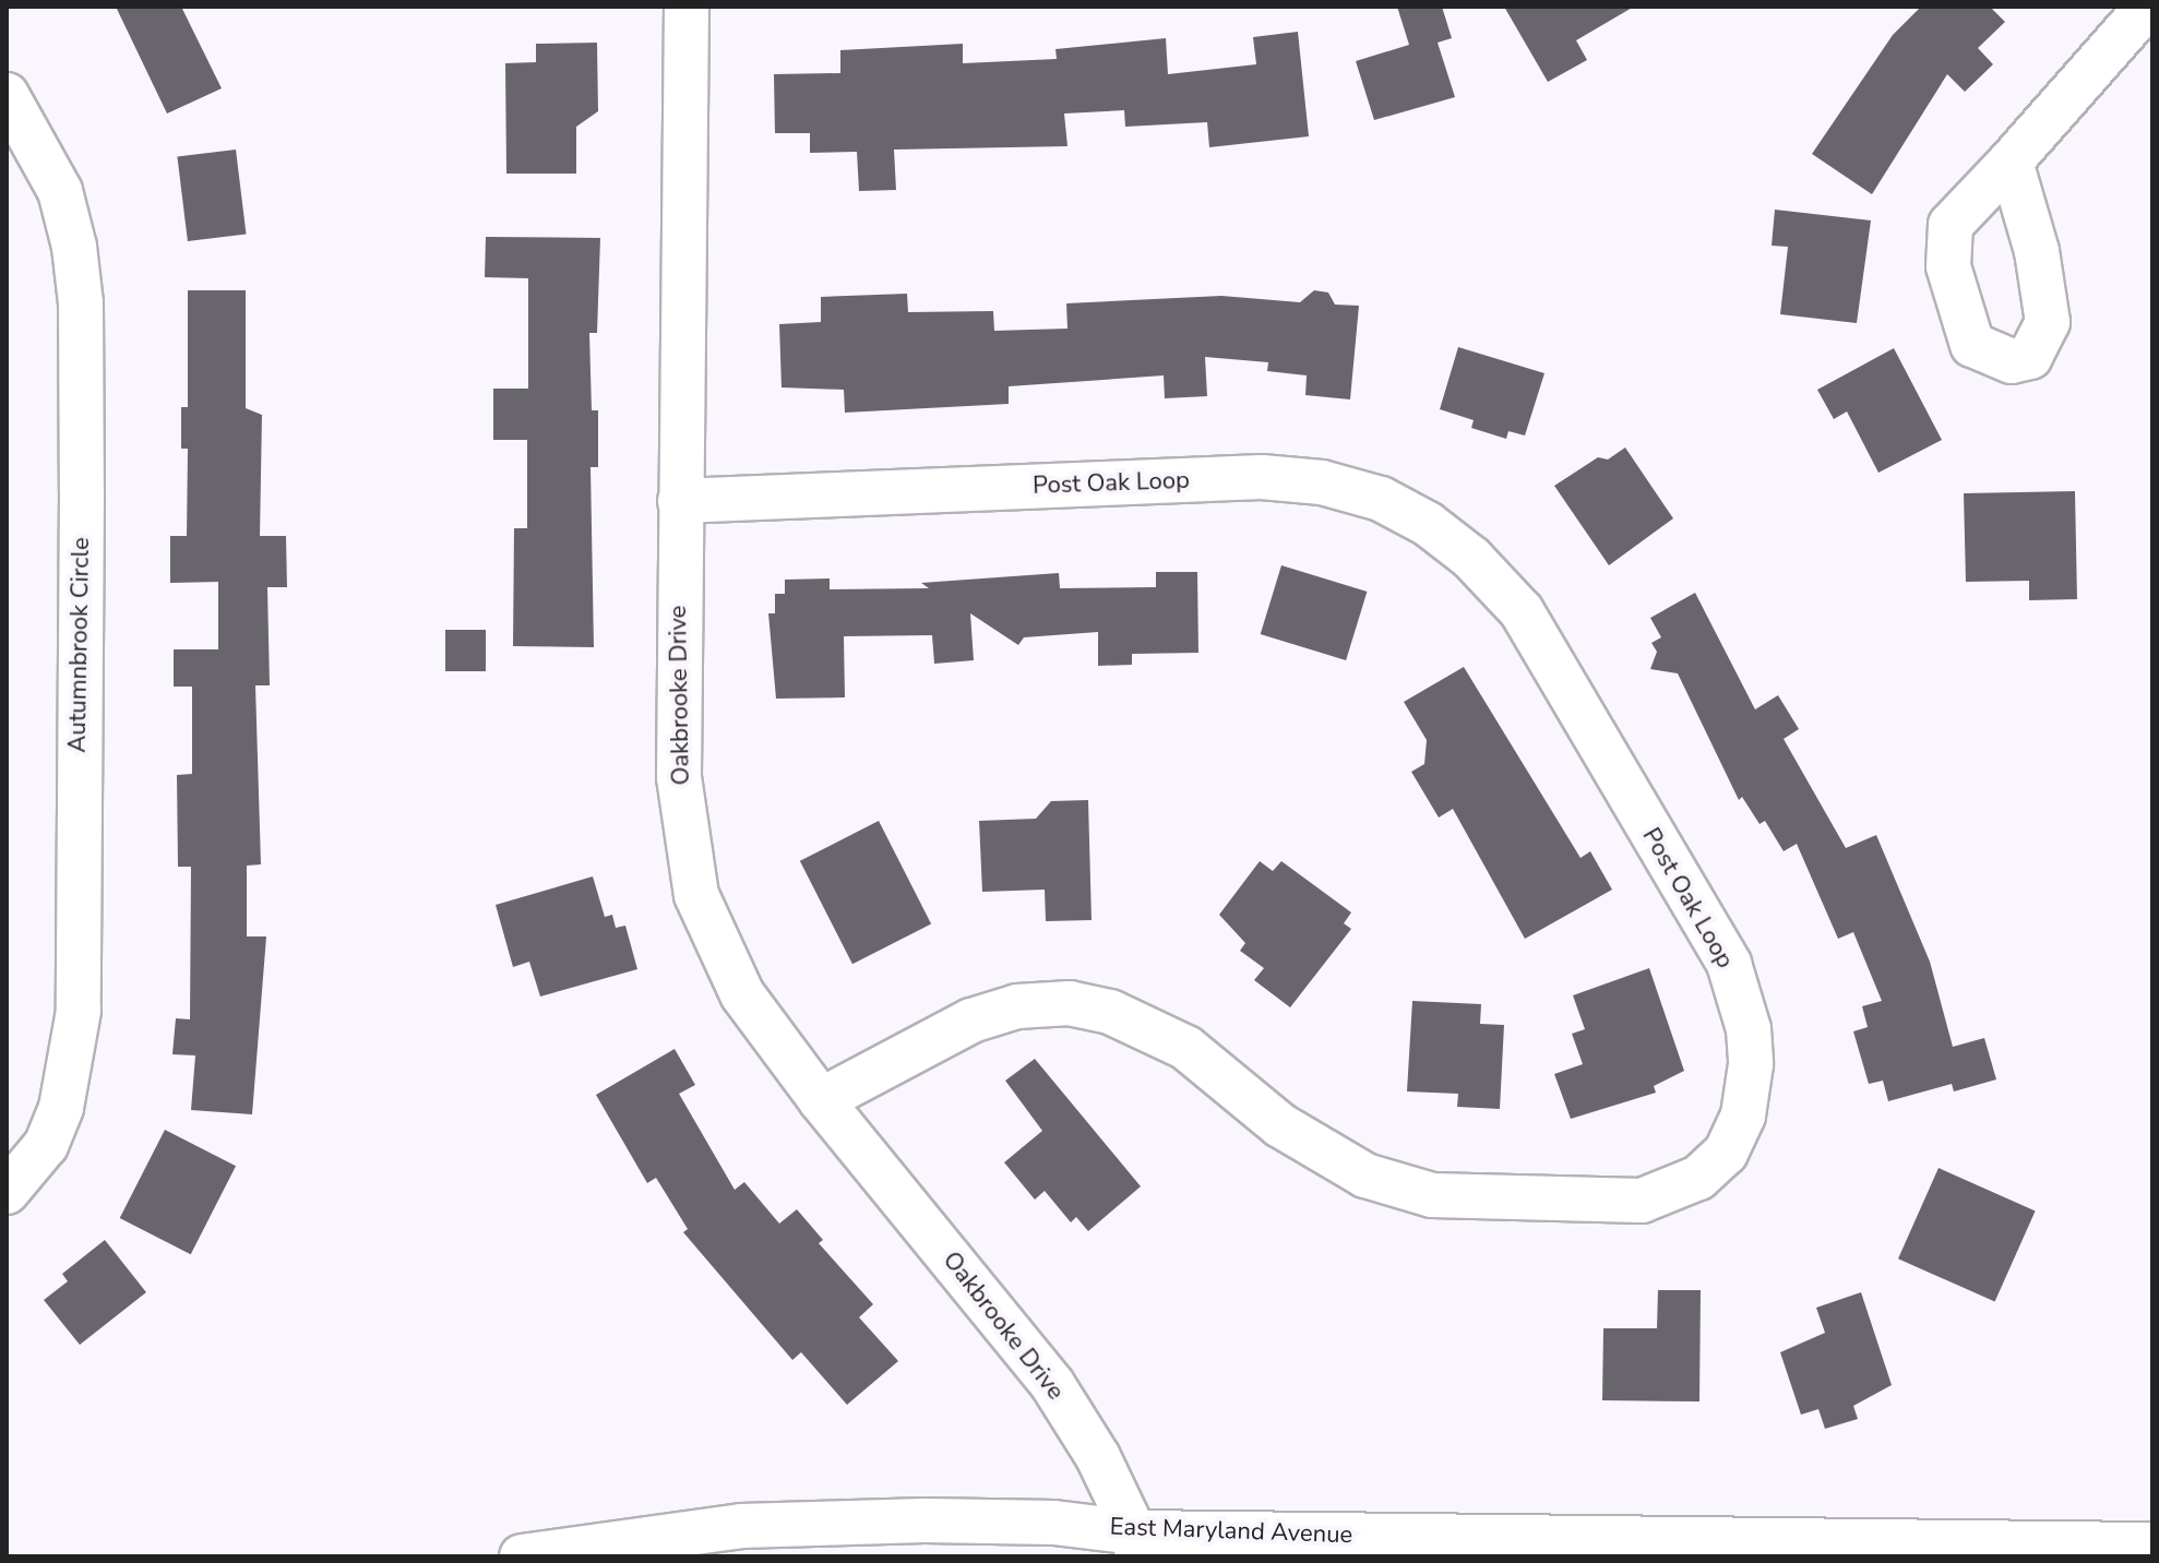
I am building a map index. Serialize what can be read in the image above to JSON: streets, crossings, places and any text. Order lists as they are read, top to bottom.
{
  "streets": {
    "street": [
      "Post Oak Loop",
      "Autumnbrook Circle",
      "Oakbrooke Drive",
      "East Maryland Avenue"
    ]
  },
  "crossings": [
    ["Post Oak Loop", "Oakbrooke Drive"],
    ["Oakbrooke Drive", "East Maryland Avenue"]
  ]
}
